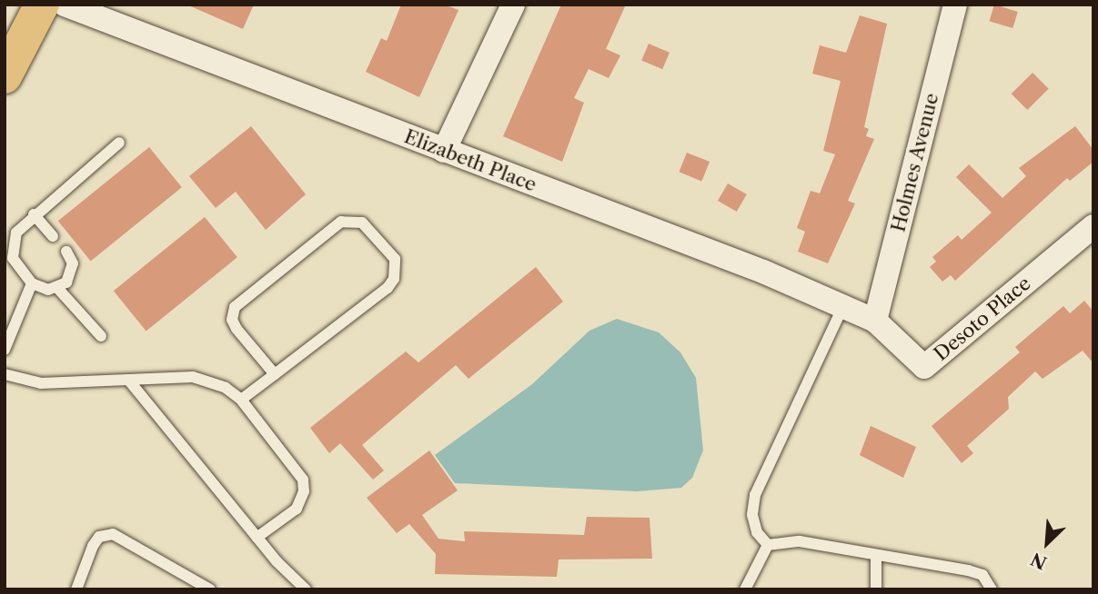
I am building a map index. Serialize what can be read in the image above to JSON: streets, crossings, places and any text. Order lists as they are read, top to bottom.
{
  "streets": {
    "street": ["Elizabeth Place", "Holmes Avenue", "Desoto Place"]
  },
  "crossings": [
    ["Elizabeth Place", "Holmes Avenue"],
    ["Elizabeth Place", "Desoto Place"],
    ["Holmes Avenue", "Desoto Place"]
  ],
  "north": "bottom left"
}
